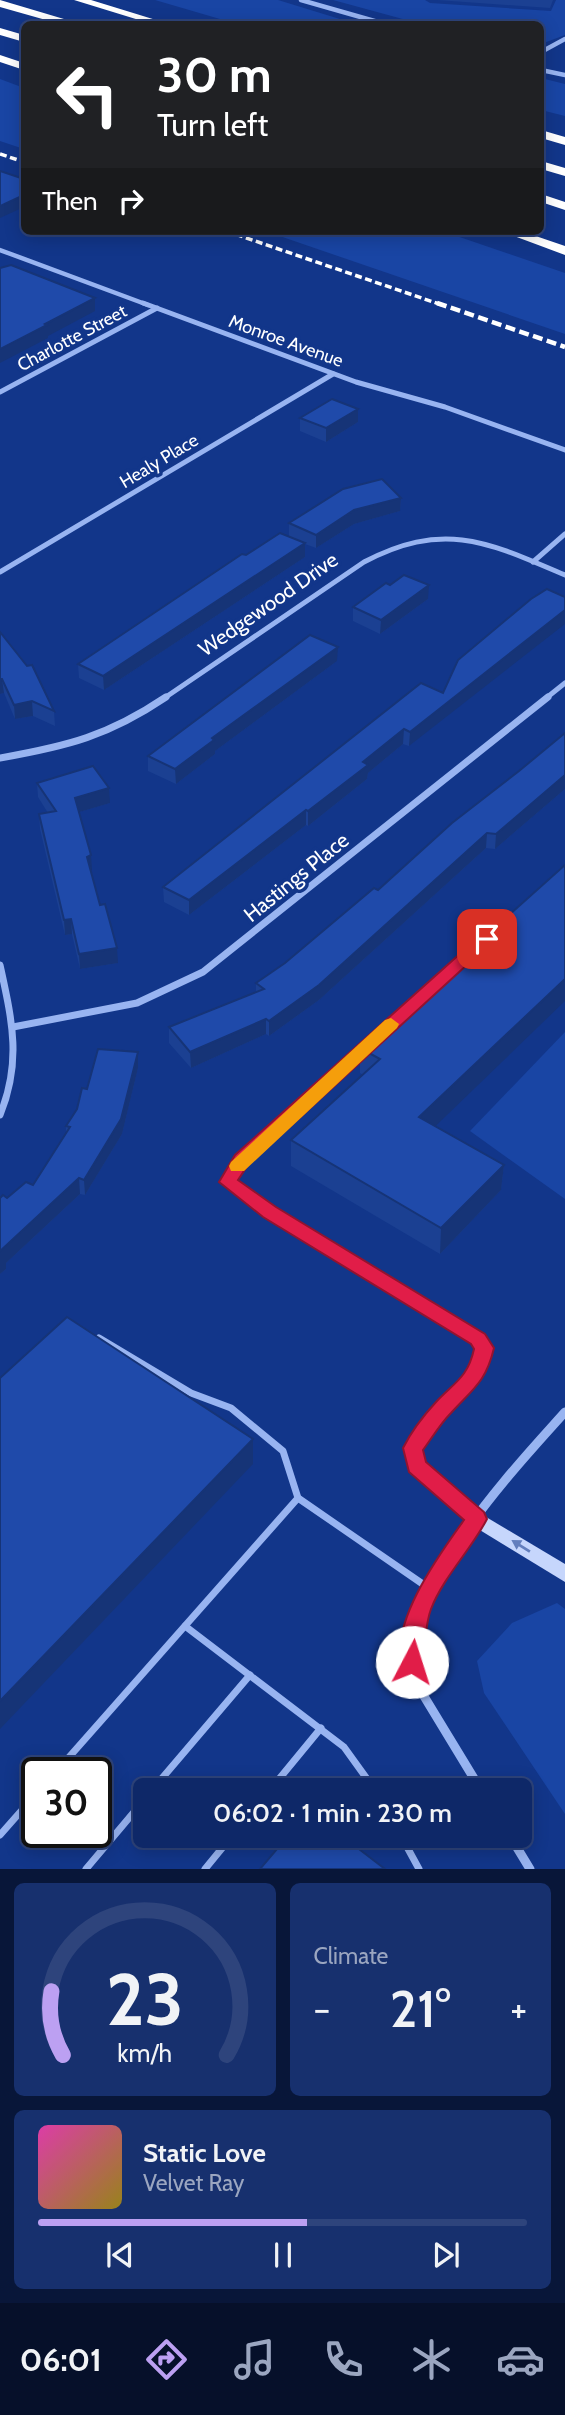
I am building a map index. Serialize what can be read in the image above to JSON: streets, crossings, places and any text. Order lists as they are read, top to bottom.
{
  "streets": {
    "street": [
      "Charlotte Street",
      "Monroe Avenue",
      "Healy Place",
      "Wedgewood Drive",
      "Hastings Place"
    ]
  },
  "crossings": [
    ["Charlotte Street", "Monroe Avenue"],
    ["Monroe Avenue", "Healy Place"]
  ],
  "page": {
    "turn": ["30 m", "Turn left"],
    "then": "Then",
    "limit": "30",
    "trip": "06:02 · 1 min · 230 m",
    "tile": "Climate",
    "heat": ["−", "21°", "+"],
    "song": ["Static Love", "Velvet Ray"],
    "tabs": "06:01",
    "gauge": ["23", "km/h"]
  }
}
